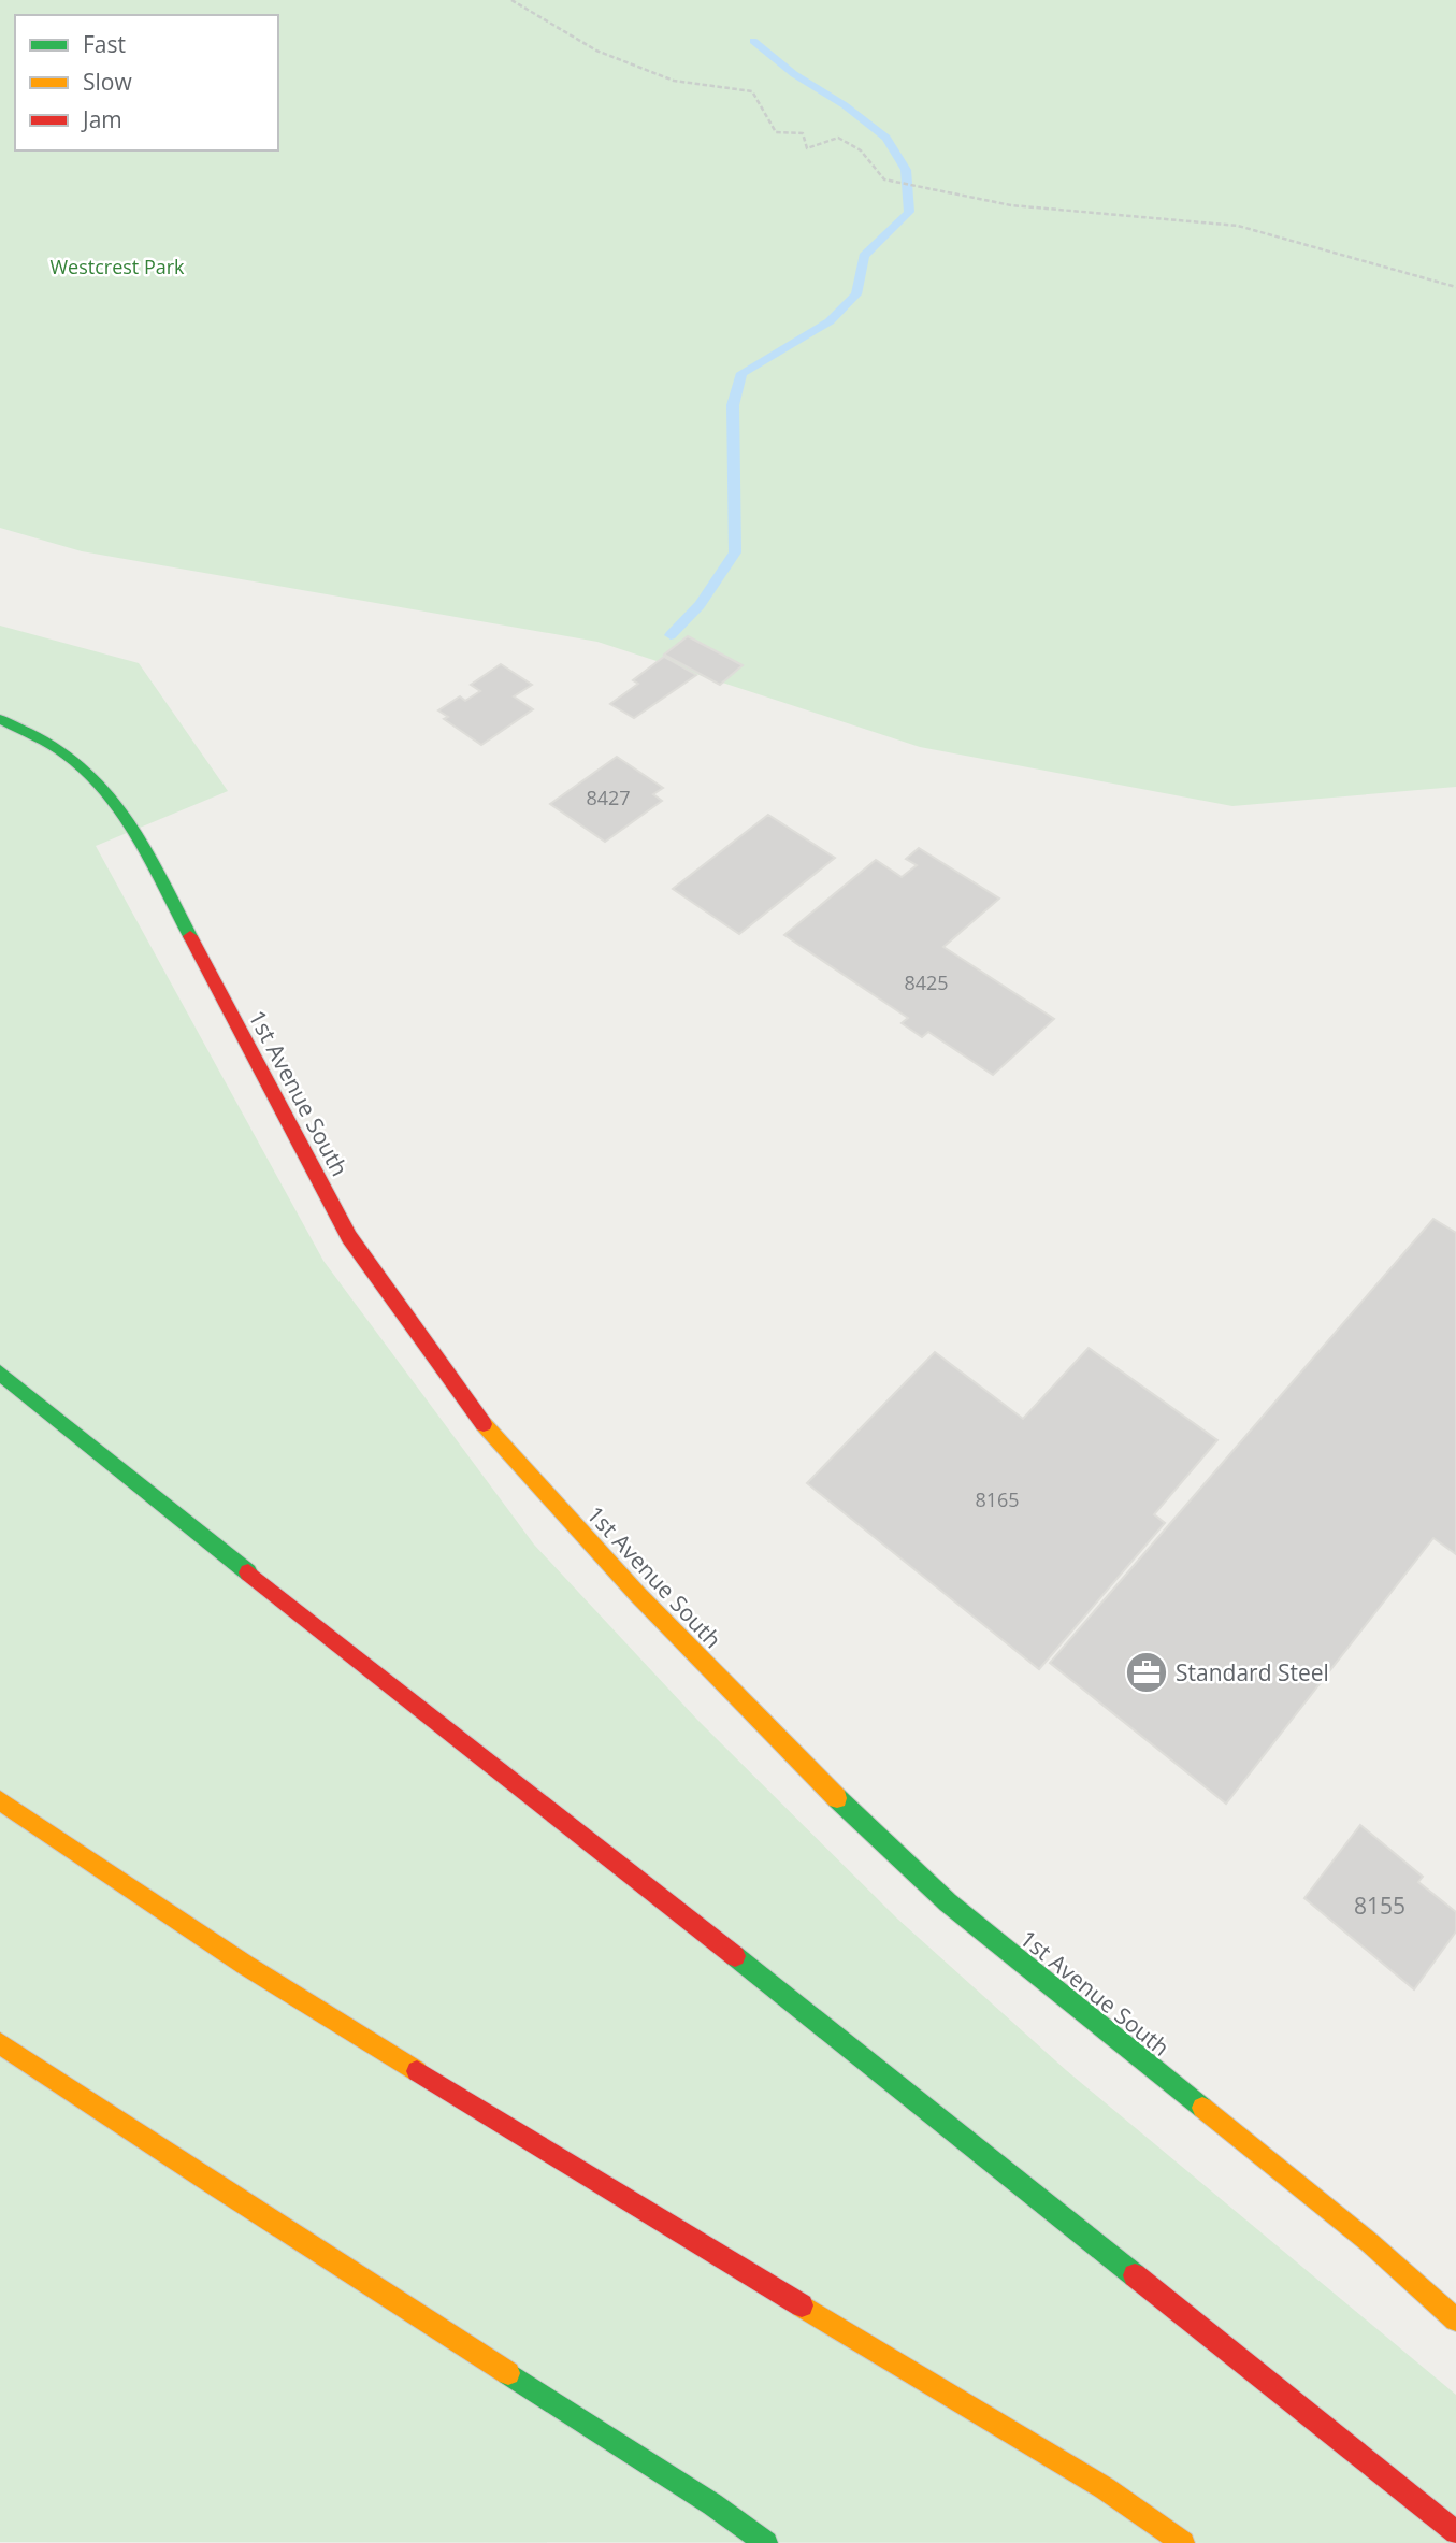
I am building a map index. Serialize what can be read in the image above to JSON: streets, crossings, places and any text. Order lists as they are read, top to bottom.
{
  "streets": {
    "main road": ["1st Avenue South"]
  },
  "parks": ["Westcrest Park"],
  "places": {
    "office": ["Standard Steel"]
  },
  "house_numbers": [
    "8427",
    "8425",
    "8165",
    "8155"
  ],
  "legend": ["Fast", "Slow", "Jam"]
}
